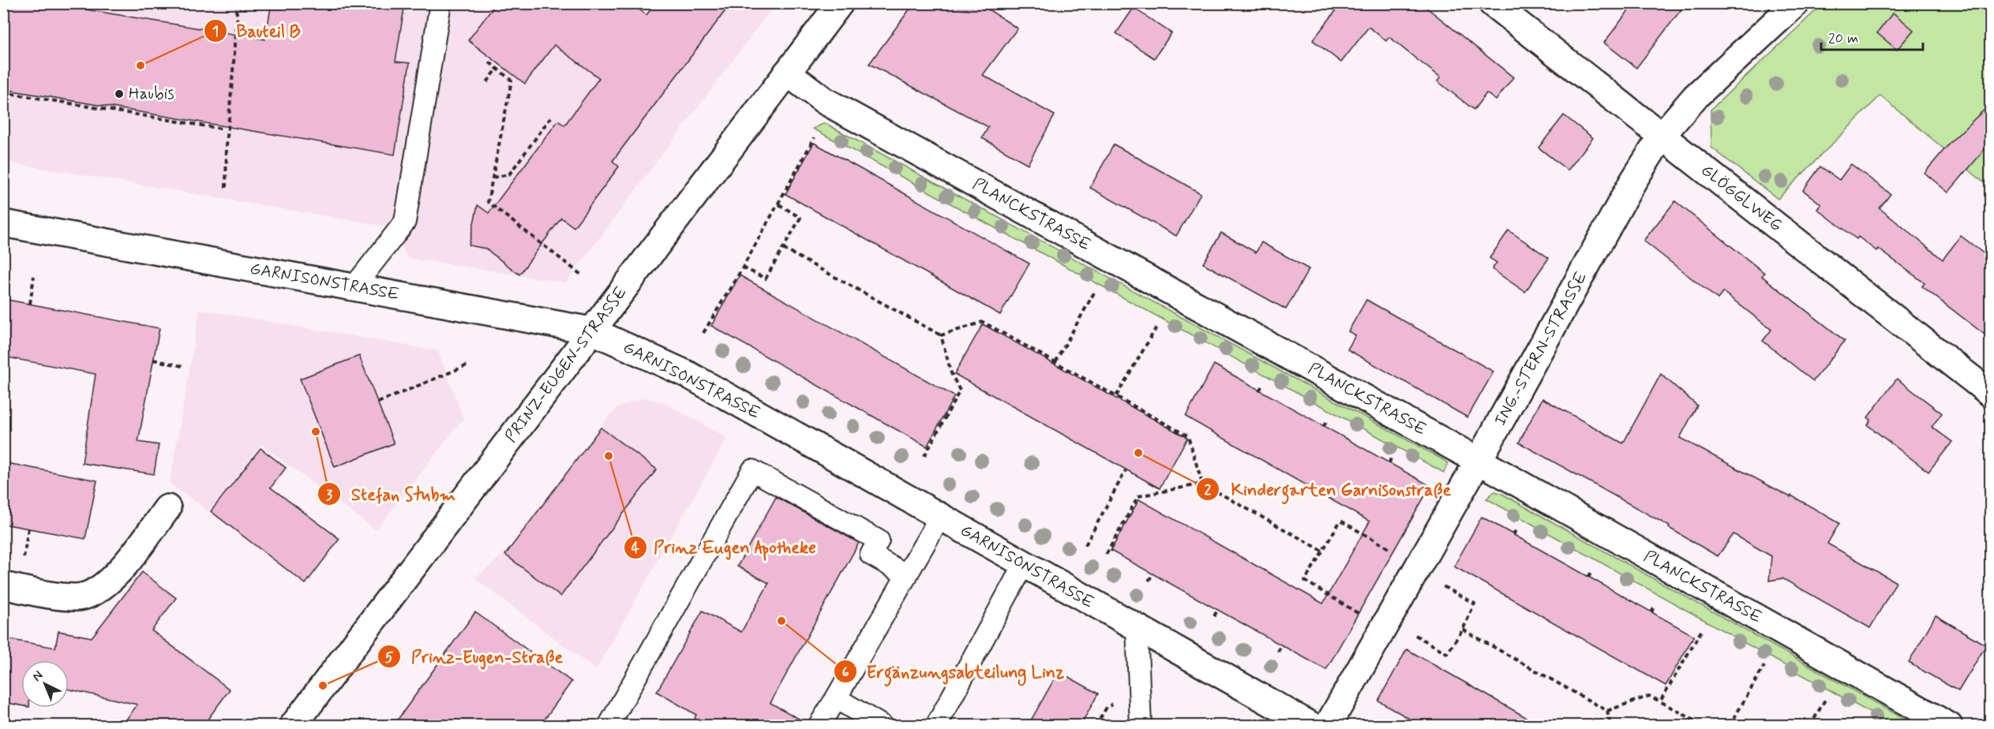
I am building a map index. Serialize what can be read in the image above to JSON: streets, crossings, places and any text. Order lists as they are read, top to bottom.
{
  "streets": {
    "street": [
      "GLÖGGLWEG",
      "PLANCKSTRASSE",
      "GARNISONSTRASSE",
      "ING.-STERN-STRASSE",
      "PRINZ-EUGEN-STRASSE"
    ]
  },
  "crossings": [
    ["GLÖGGLWEG", "ING.-STERN-STRASSE"],
    ["PLANCKSTRASSE", "ING.-STERN-STRASSE"],
    ["PLANCKSTRASSE", "PRINZ-EUGEN-STRASSE"],
    ["GARNISONSTRASSE", "PRINZ-EUGEN-STRASSE"]
  ],
  "places": [
    "Bauteil B",
    "Haubis",
    "Stefan Stubm",
    "Kindergarten Garnisonstraße",
    "Prinz Eugen Apotheke",
    "Ergänzungsabteilung Linz",
    "Prinz-Eugen-Straße"
  ],
  "scale_bar": "20 m",
  "north": "top left"
}
